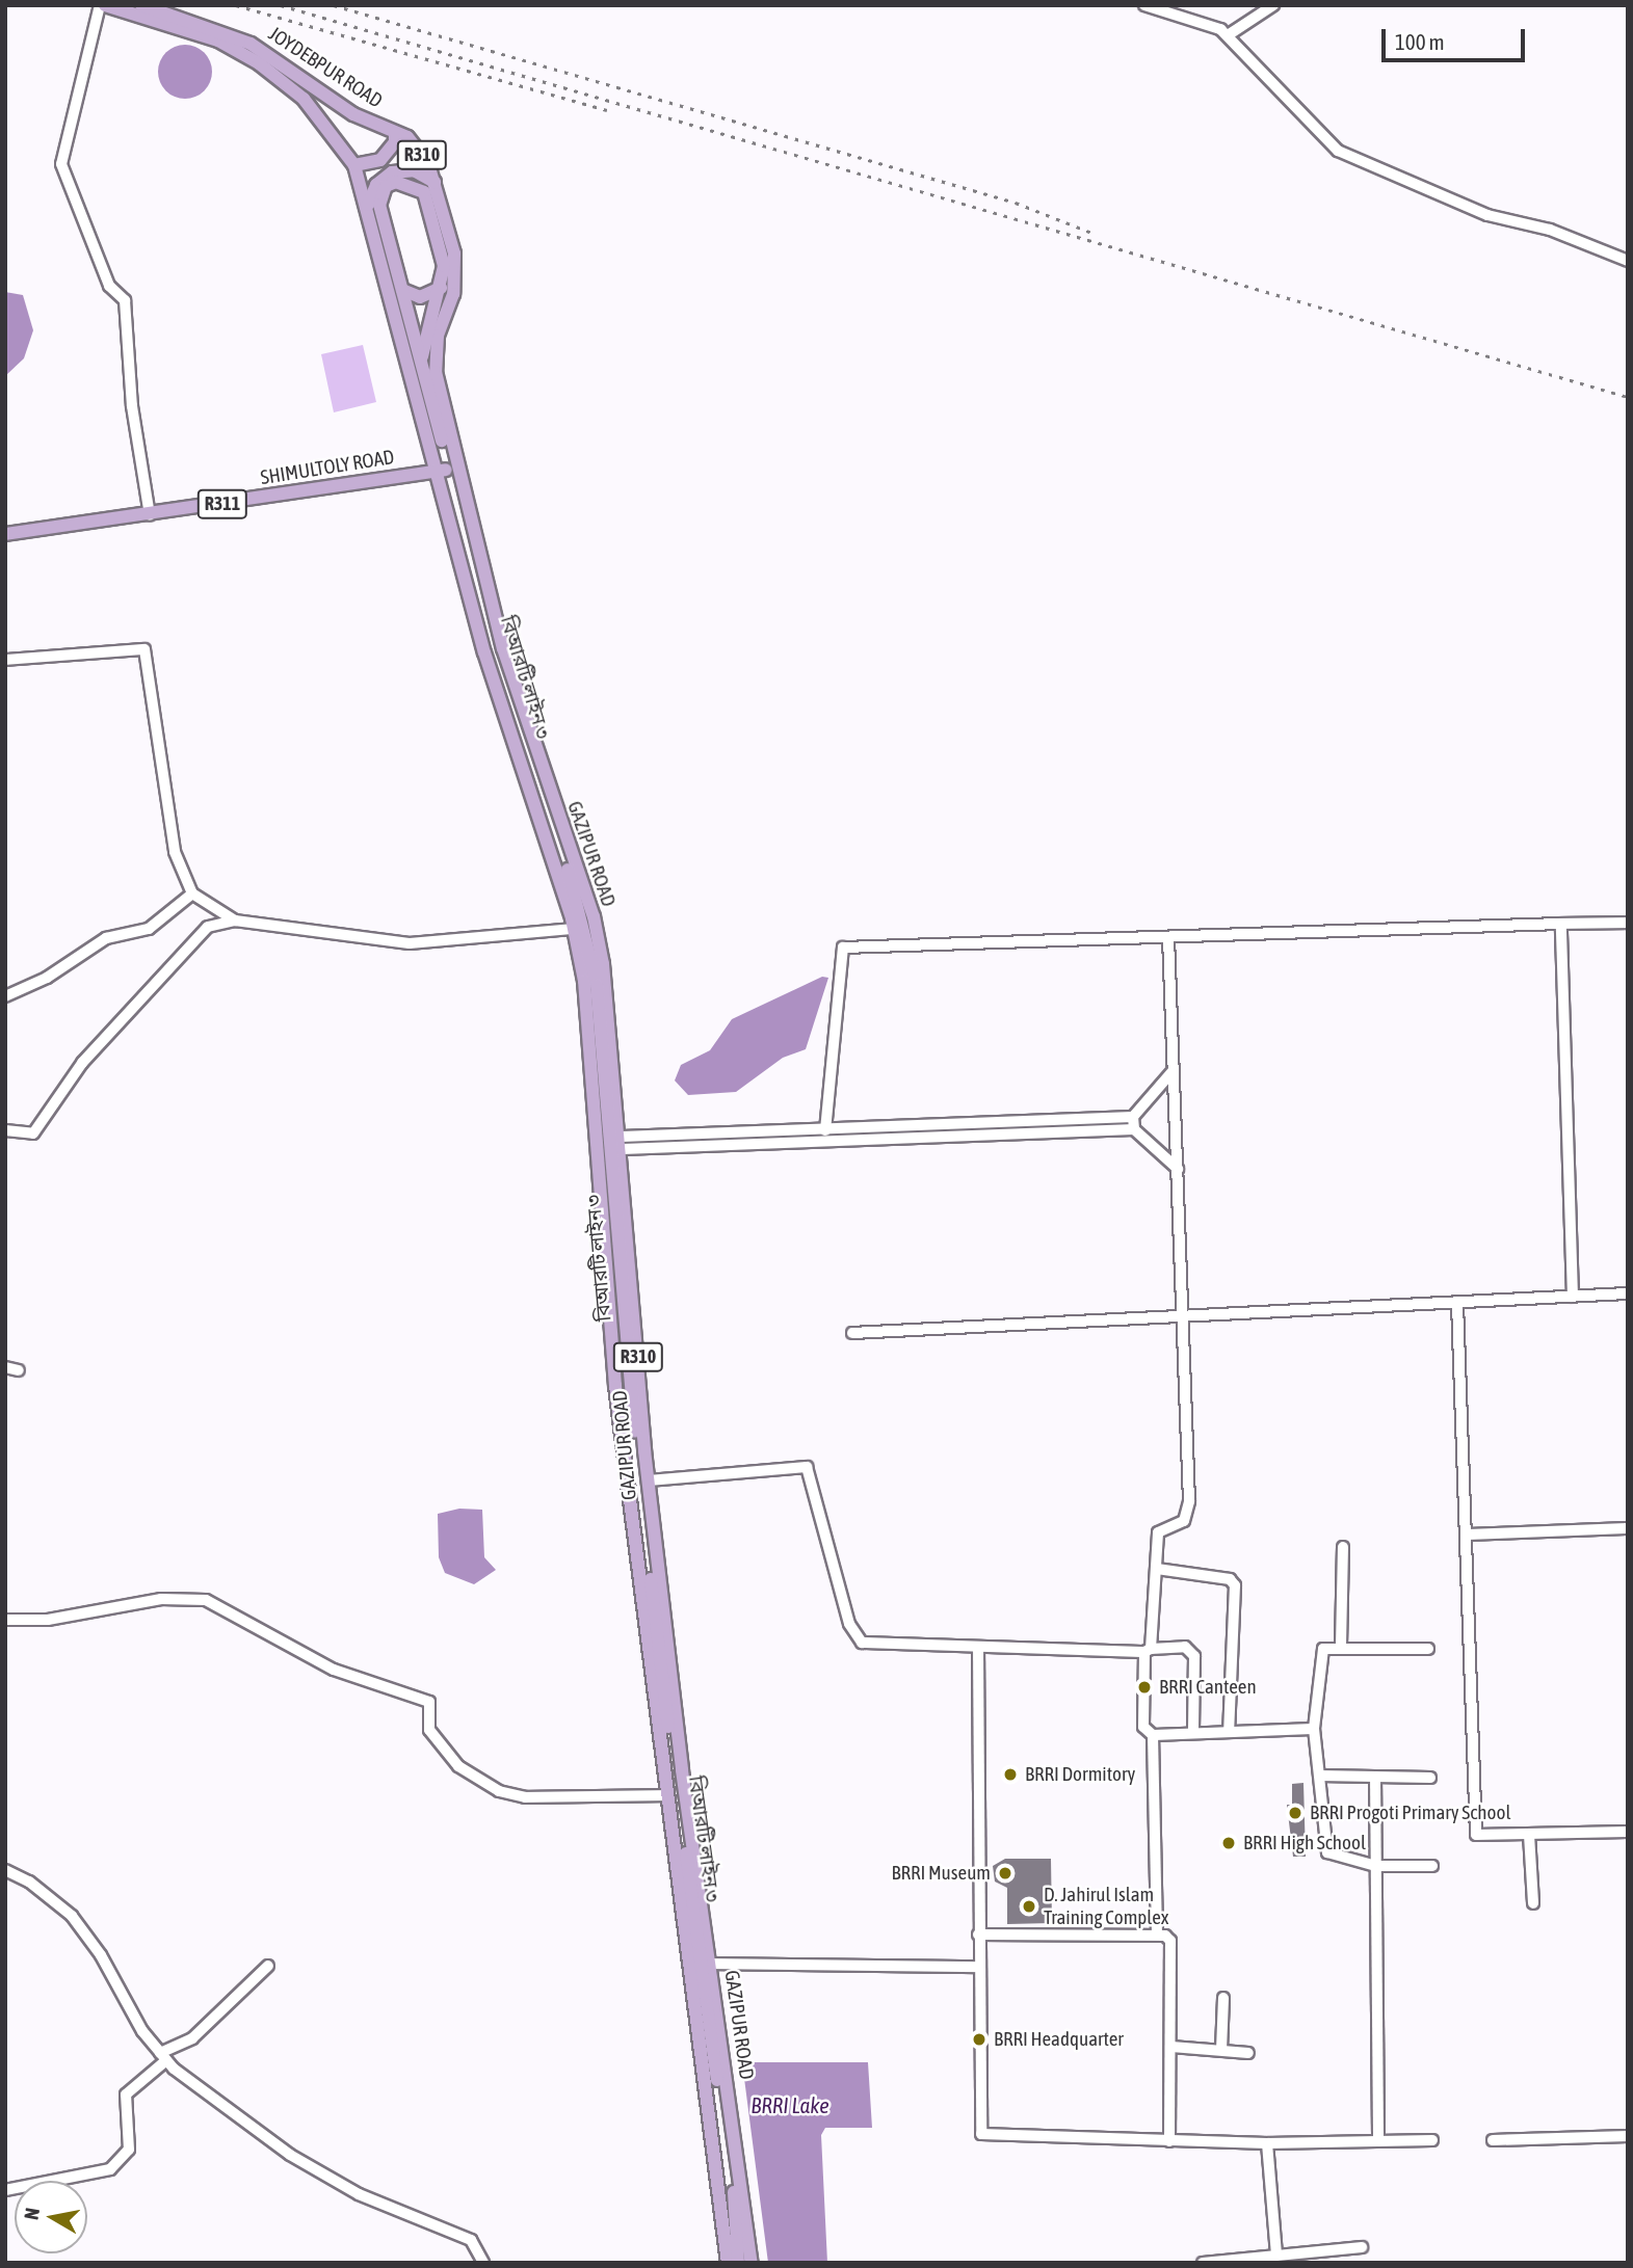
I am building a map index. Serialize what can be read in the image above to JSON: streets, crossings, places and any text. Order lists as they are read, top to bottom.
{
  "streets": {
    "main road": [
      "JOYDEBPUR ROAD",
      "R310",
      "SHIMULTOLY ROAD",
      "R311",
      "বিআরটি লাইন ৩",
      "GAZIPUR ROAD"
    ]
  },
  "crossings": [
    ["JOYDEBPUR ROAD", "SHIMULTOLY ROAD"],
    ["JOYDEBPUR ROAD", "বিআরটি লাইন ৩"],
    ["JOYDEBPUR ROAD", "GAZIPUR ROAD"],
    ["SHIMULTOLY ROAD", "বিআরটি লাইন ৩"],
    ["SHIMULTOLY ROAD", "GAZIPUR ROAD"],
    ["বিআরটি লাইন ৩", "GAZIPUR ROAD"]
  ],
  "water": ["BRRI Lake"],
  "places": [
    "BRRI Canteen",
    "BRRI Dormitory",
    "BRRI Progoti Primary School",
    "BRRI High School",
    "BRRI Museum",
    "D. Jahirul Islam Training Complex",
    "BRRI Headquarter"
  ],
  "scale_bar": "100 m",
  "north": "left"
}
